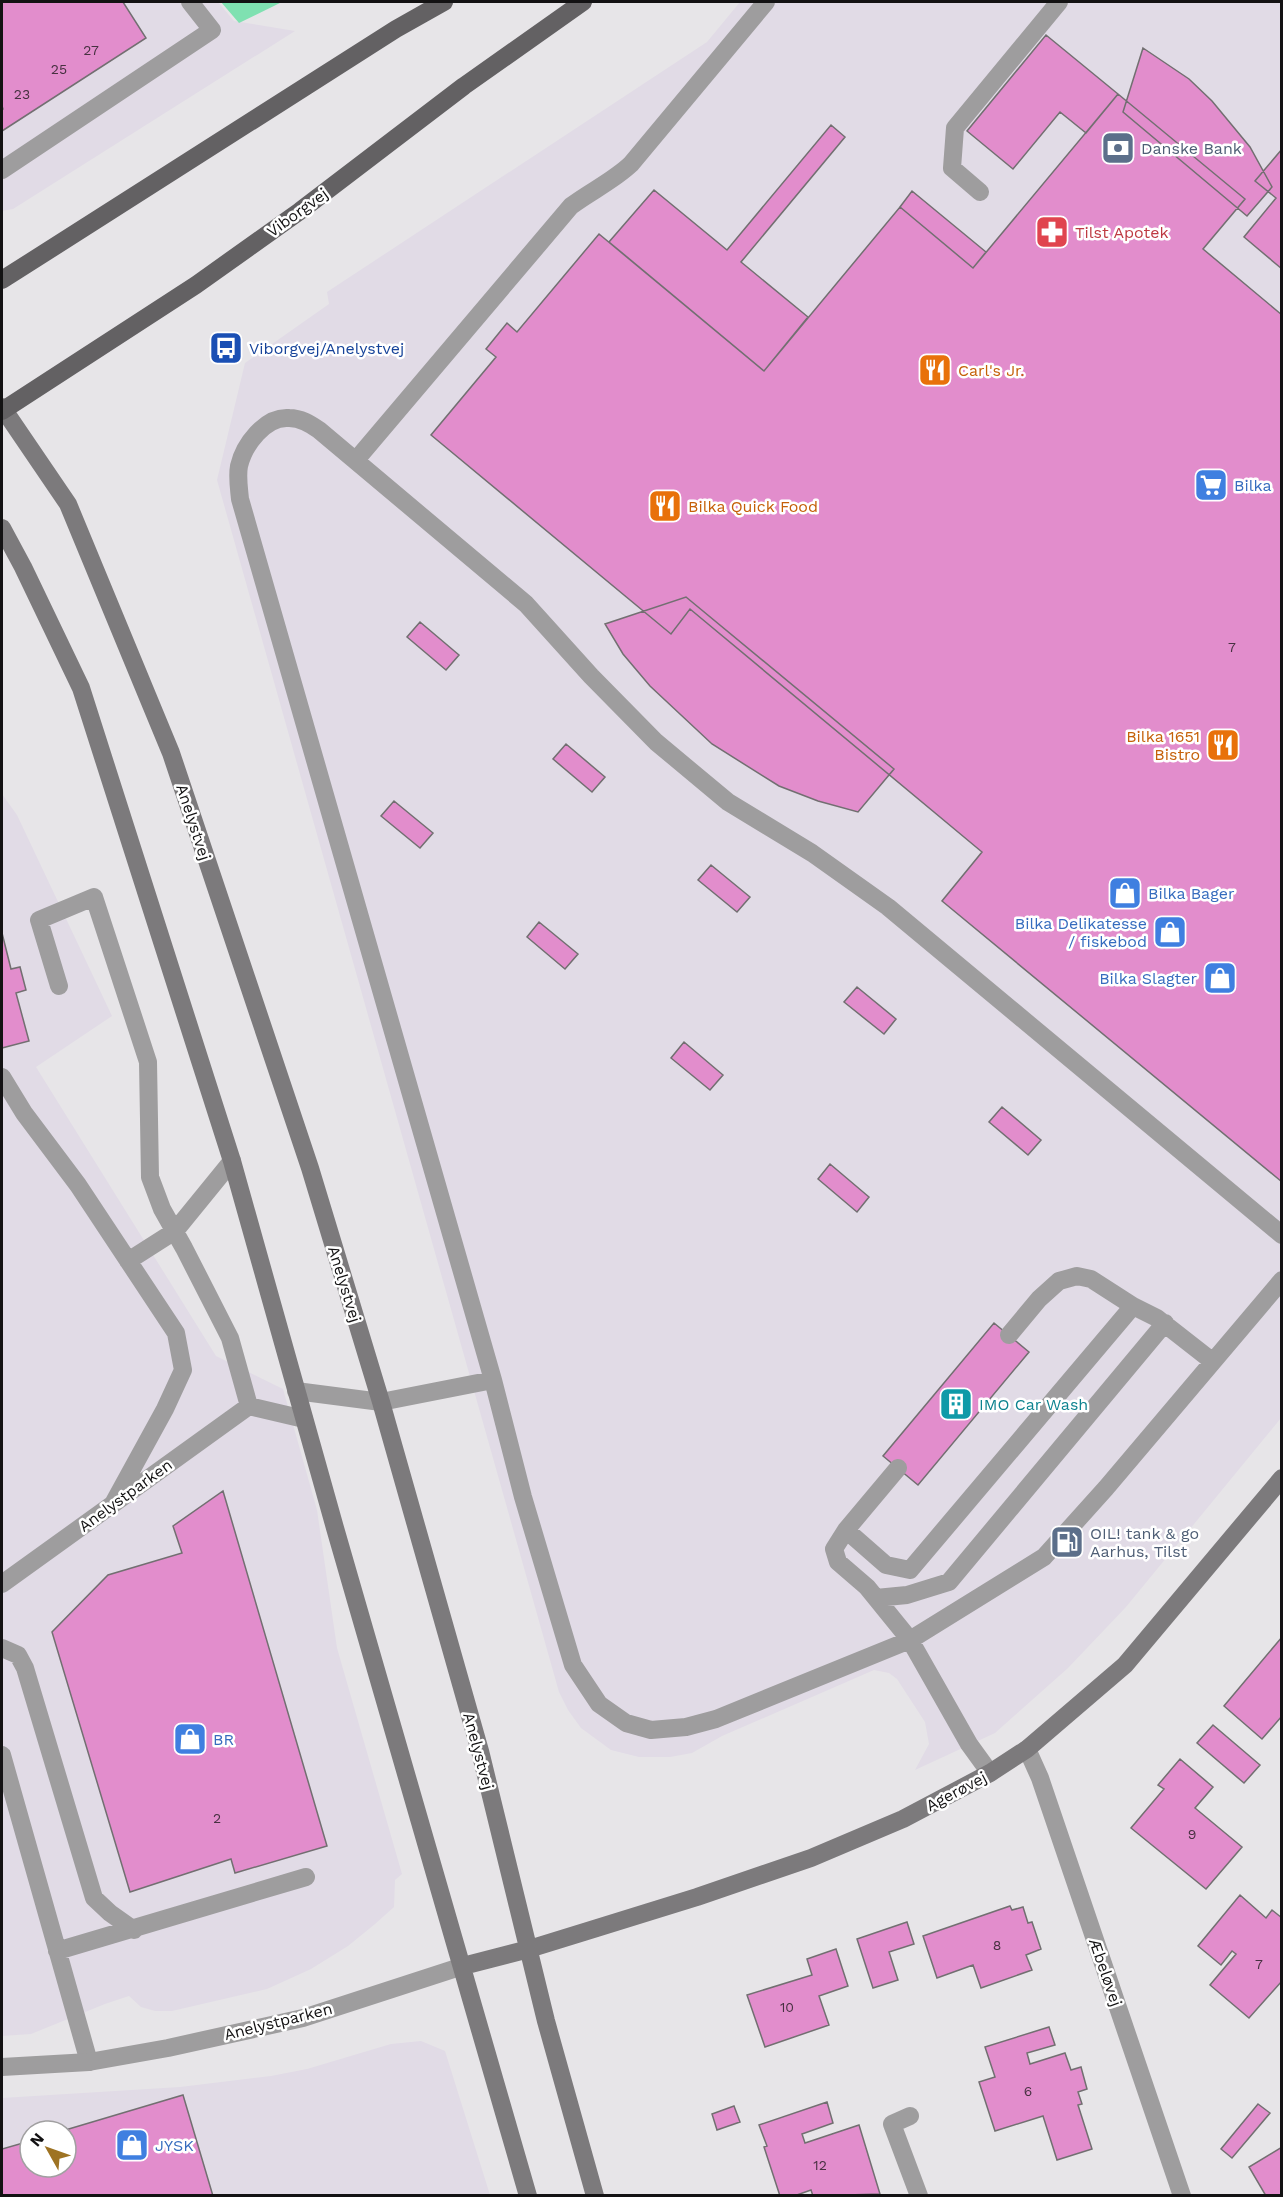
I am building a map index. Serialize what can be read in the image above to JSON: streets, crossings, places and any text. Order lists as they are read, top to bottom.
{
  "streets": {
    "main road": ["Viborgvej"],
    "street": [
      "Anelystvej",
      "Anelystparken",
      "Agerøvej",
      "Æbeløvej"
    ]
  },
  "crossings": [
    ["Viborgvej", "Anelystvej"],
    ["Anelystvej", "Agerøvej"],
    ["Anelystparken", "Agerøvej"],
    ["Agerøvej", "Æbeløvej"]
  ],
  "places": {
    "bank": ["Danske Bank"],
    "pharmacy": ["Tilst Apotek"],
    "bus stop": ["Viborgvej/Anelystvej"],
    "restaurant": ["Carl's Jr.", "Bilka Quick Food", "Bilka 1651 Bistro"],
    "supermarket": ["Bilka"],
    "shop": [
      "Bilka Bager",
      "Bilka Delikatesse / fiskebod",
      "Bilka Slagter",
      "BR",
      "JYSK"
    ],
    "building": ["IMO Car Wash"],
    "fuel station": ["OIL! tank & go Aarhus, Tilst"]
  },
  "house_numbers": [
    "27",
    "25",
    "23",
    "7",
    "2",
    "9",
    "8",
    "7",
    "10",
    "6",
    "12"
  ],
  "north": "top left"
}
